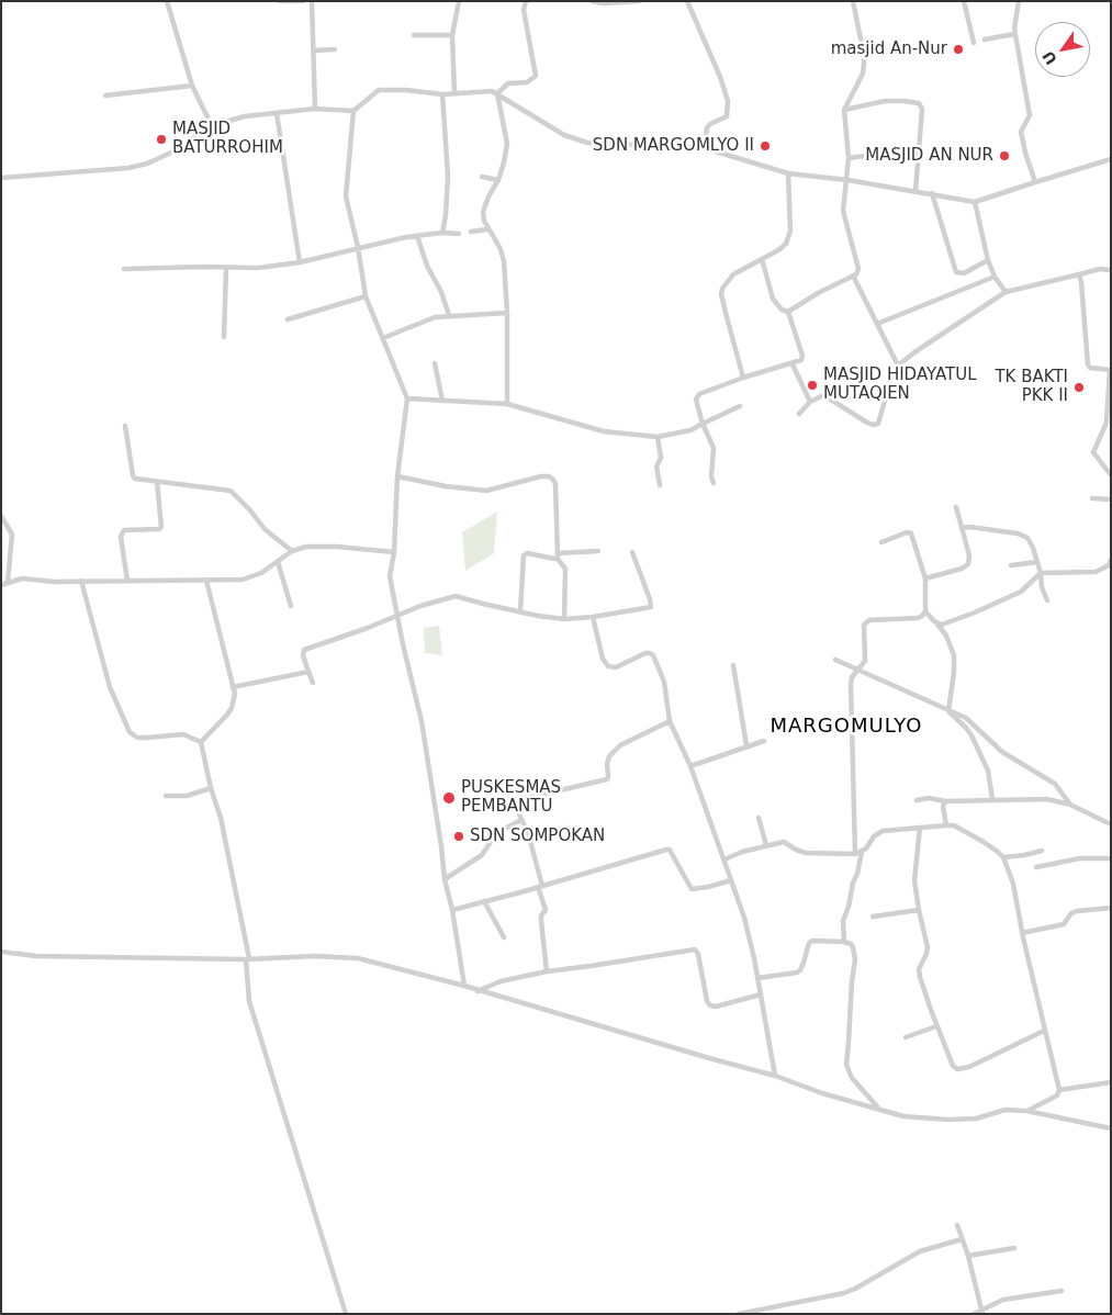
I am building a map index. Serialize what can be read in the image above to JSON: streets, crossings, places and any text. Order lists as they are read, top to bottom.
{
  "districts": ["MARGOMULYO"],
  "places": [
    "masjid An-Nur",
    "MASJID BATURROHIM",
    "SDN MARGOMLYO II",
    "MASJID AN NUR",
    "MASJID HIDAYATUL MUTAQIEN",
    "TK BAKTI PKK II",
    "PUSKESMAS PEMBANTU",
    "SDN SOMPOKAN"
  ],
  "north": "bottom left"
}
